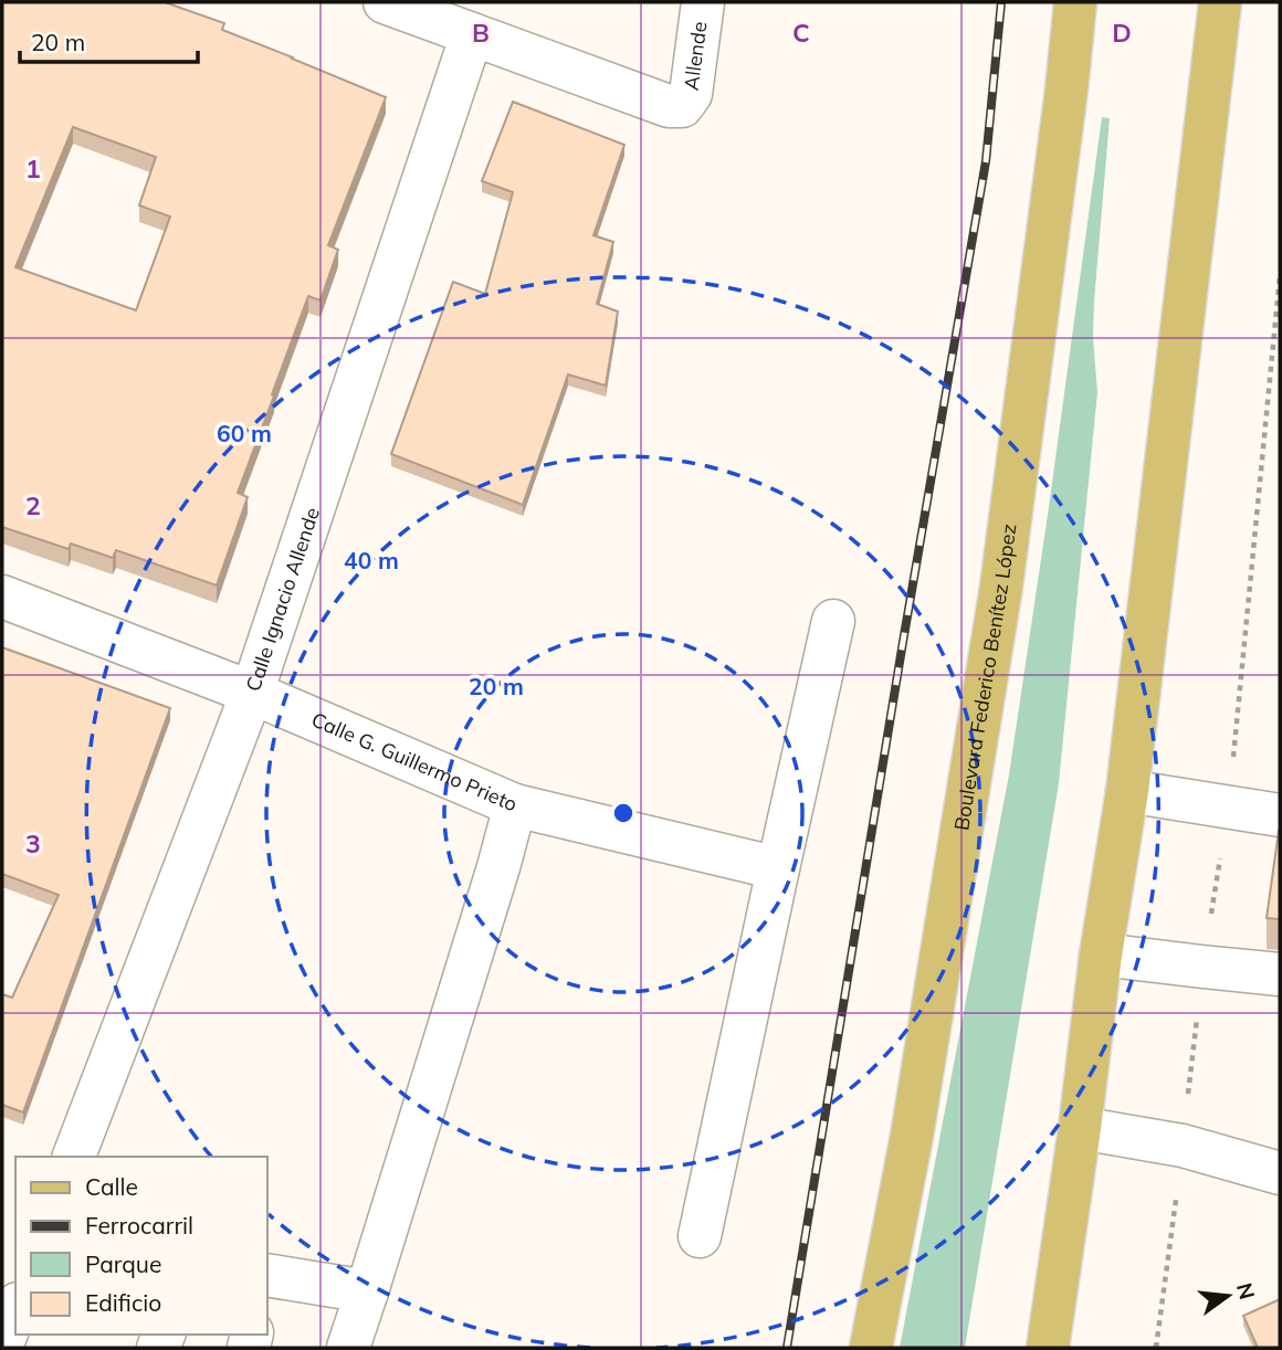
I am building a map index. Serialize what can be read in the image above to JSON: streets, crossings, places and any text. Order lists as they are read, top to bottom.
{
  "streets": {
    "main road": ["Boulevard Federico Benítez López"],
    "street": ["Allende", "Calle Ignacio Allende", "Calle G. Guillermo Prieto"]
  },
  "crossings": [
    ["Allende", "Calle Ignacio Allende"],
    ["Calle Ignacio Allende", "Calle G. Guillermo Prieto"]
  ],
  "legend": [
    "Calle",
    "Ferrocarril",
    "Parque",
    "Edificio"
  ],
  "scale_bar": "20 m",
  "north": "right",
  "grid": {
    "columns": ["B", "C", "D"],
    "rows": ["1", "2", "3"]
  },
  "rings": ["60 m", "40 m", "20 m"]
}
